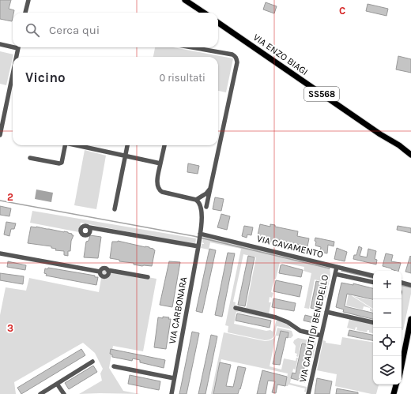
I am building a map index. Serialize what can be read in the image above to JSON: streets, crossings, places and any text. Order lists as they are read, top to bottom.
{
  "streets": {
    "main road": ["VIA ENZO BIAGI", "SS568"],
    "street": ["VIA CAVAMENTO", "VIA CARBONARA", "VIA CADUTI DI BENEDELLO"]
  },
  "crossings": [
    ["VIA CAVAMENTO", "VIA CARBONARA"],
    ["VIA CAVAMENTO", "VIA CADUTI DI BENEDELLO"]
  ],
  "page": {
    "search": "Cerca qui",
    "heading": ["Vicino", "0 risultati"],
    "map_buttons": ["+", "−"]
  },
  "grid": {
    "columns": ["C"],
    "rows": ["2", "3"]
  }
}
